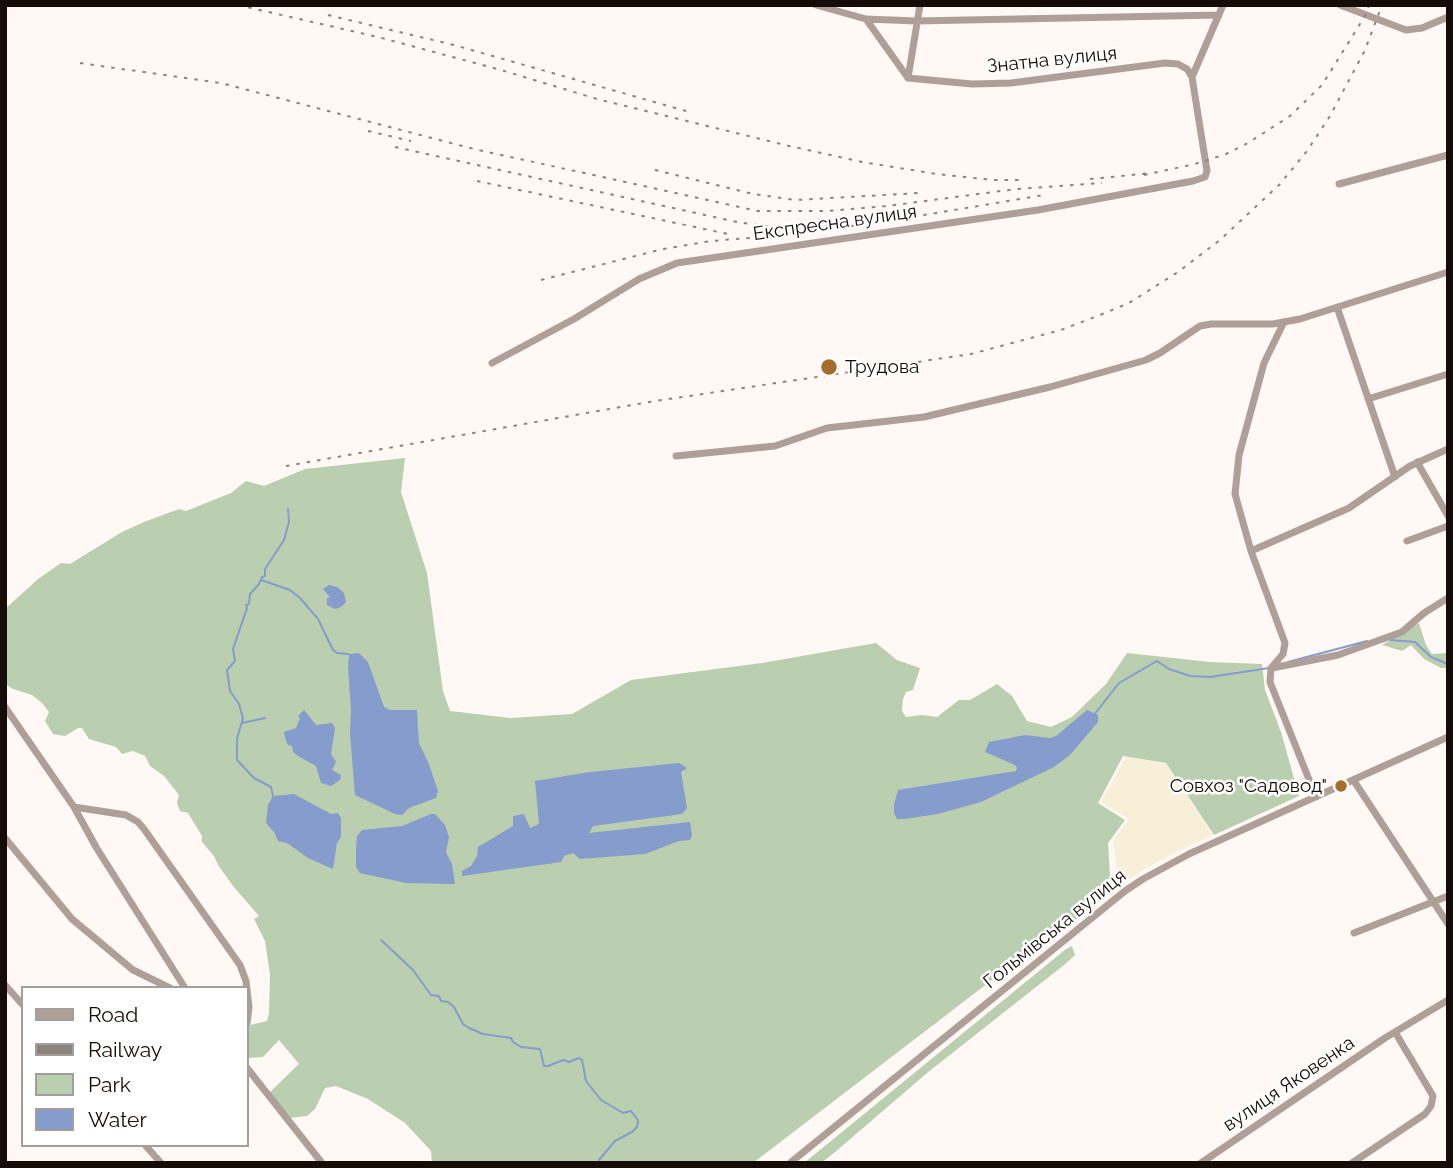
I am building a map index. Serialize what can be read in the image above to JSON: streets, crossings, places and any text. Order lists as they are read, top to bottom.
{
  "streets": {
    "street": [
      "Знатна вулиця",
      "Експресна вулиця",
      "Гольмівська вулиця",
      "вулиця Яковенка"
    ]
  },
  "crossings": [
    ["Знатна вулиця", "Експресна вулиця"]
  ],
  "places": ["Трудова", "Совхоз \"Садовод\""],
  "legend": [
    "Road",
    "Railway",
    "Park",
    "Water"
  ]
}
